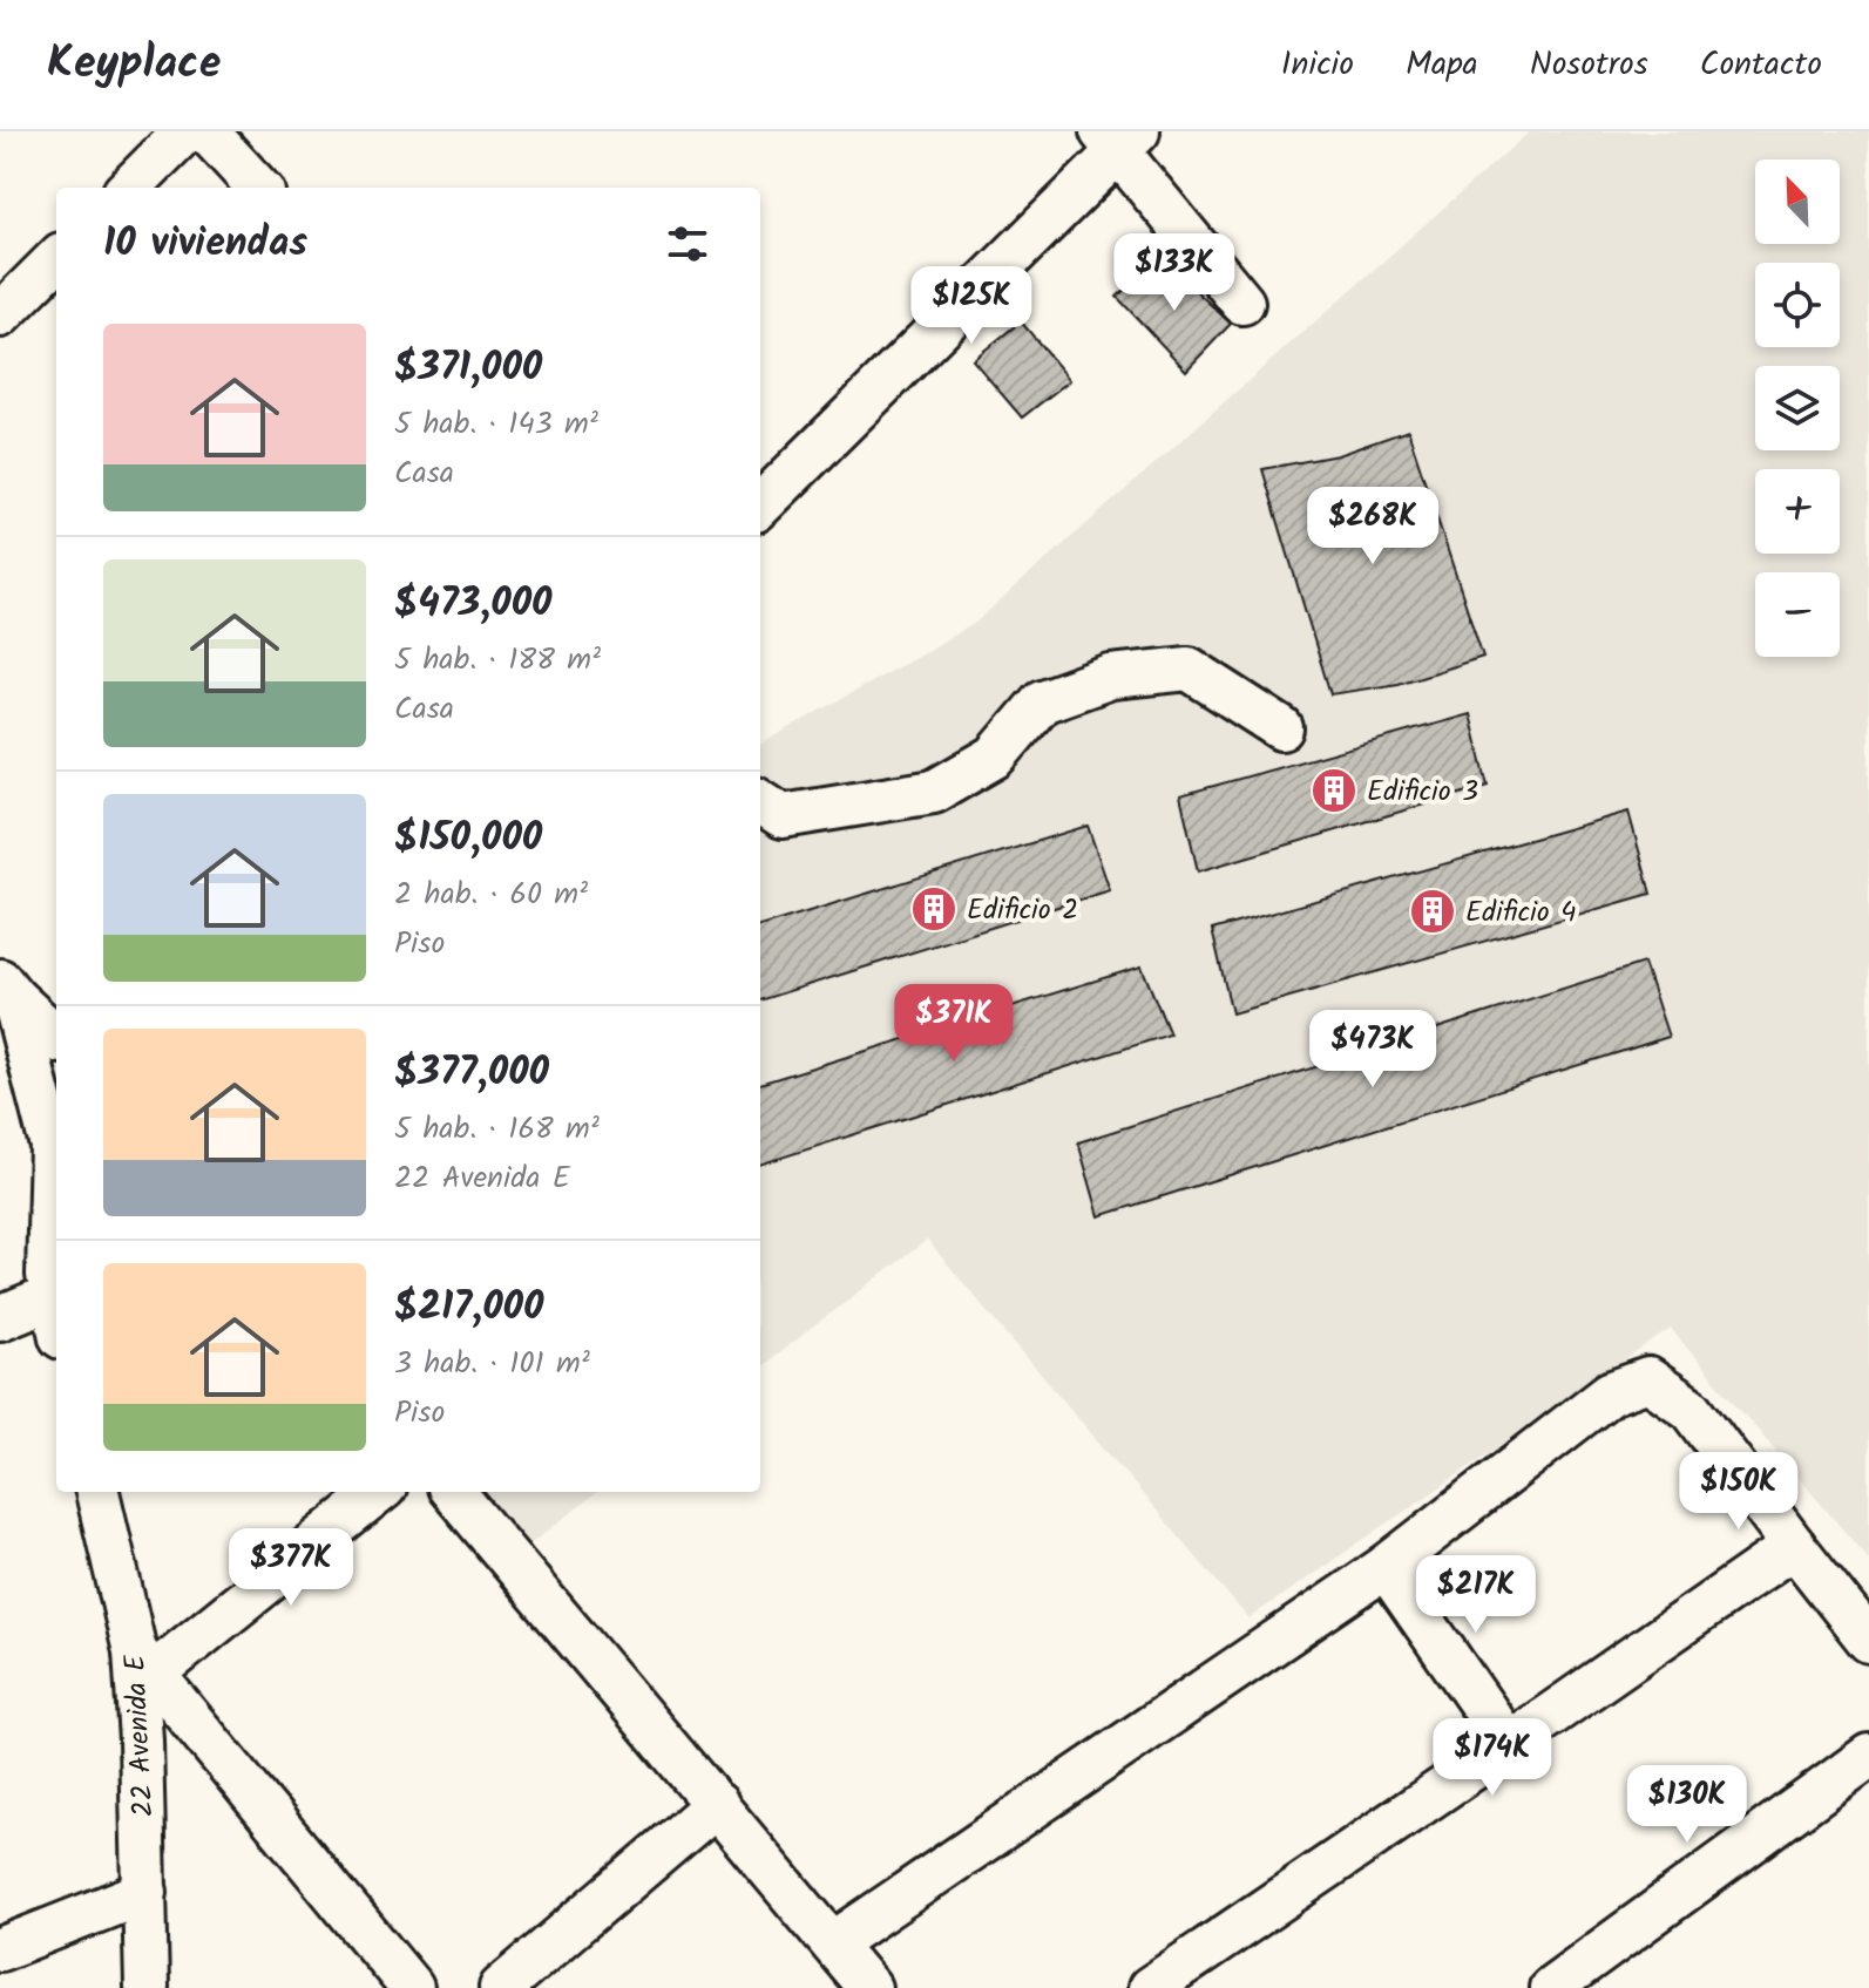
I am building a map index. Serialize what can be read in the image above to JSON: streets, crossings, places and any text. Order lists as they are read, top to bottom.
{
  "streets": {
    "street": ["22 Avenida E"]
  },
  "places": {
    "building": ["Edificio 3", "Edificio 2", "Edificio 4"]
  },
  "north": "top left",
  "page": {
    "header": "Keyplace",
    "nav": [
      "Inicio",
      "Mapa",
      "Nosotros",
      "Contacto"
    ],
    "map_buttons": ["+", "−"],
    "heading": "10 viviendas",
    "price": [
      "$133K",
      "$125K",
      "$268K",
      "$371K",
      "$473K",
      "$150K",
      "$377K",
      "$217K",
      "$174K",
      "$130K"
    ],
    "list": [
      {
        "name": "$371,000",
        "note": "5 hab. · 143 m² · Casa"
      },
      {
        "name": "$473,000",
        "note": "5 hab. · 188 m² · Casa"
      },
      {
        "name": "$150,000",
        "note": "2 hab. · 60 m² · Piso"
      },
      {
        "name": "$377,000",
        "note": "5 hab. · 168 m² · 22 Avenida E"
      },
      {
        "name": "$217,000",
        "note": "3 hab. · 101 m² · Piso"
      }
    ]
  }
}
